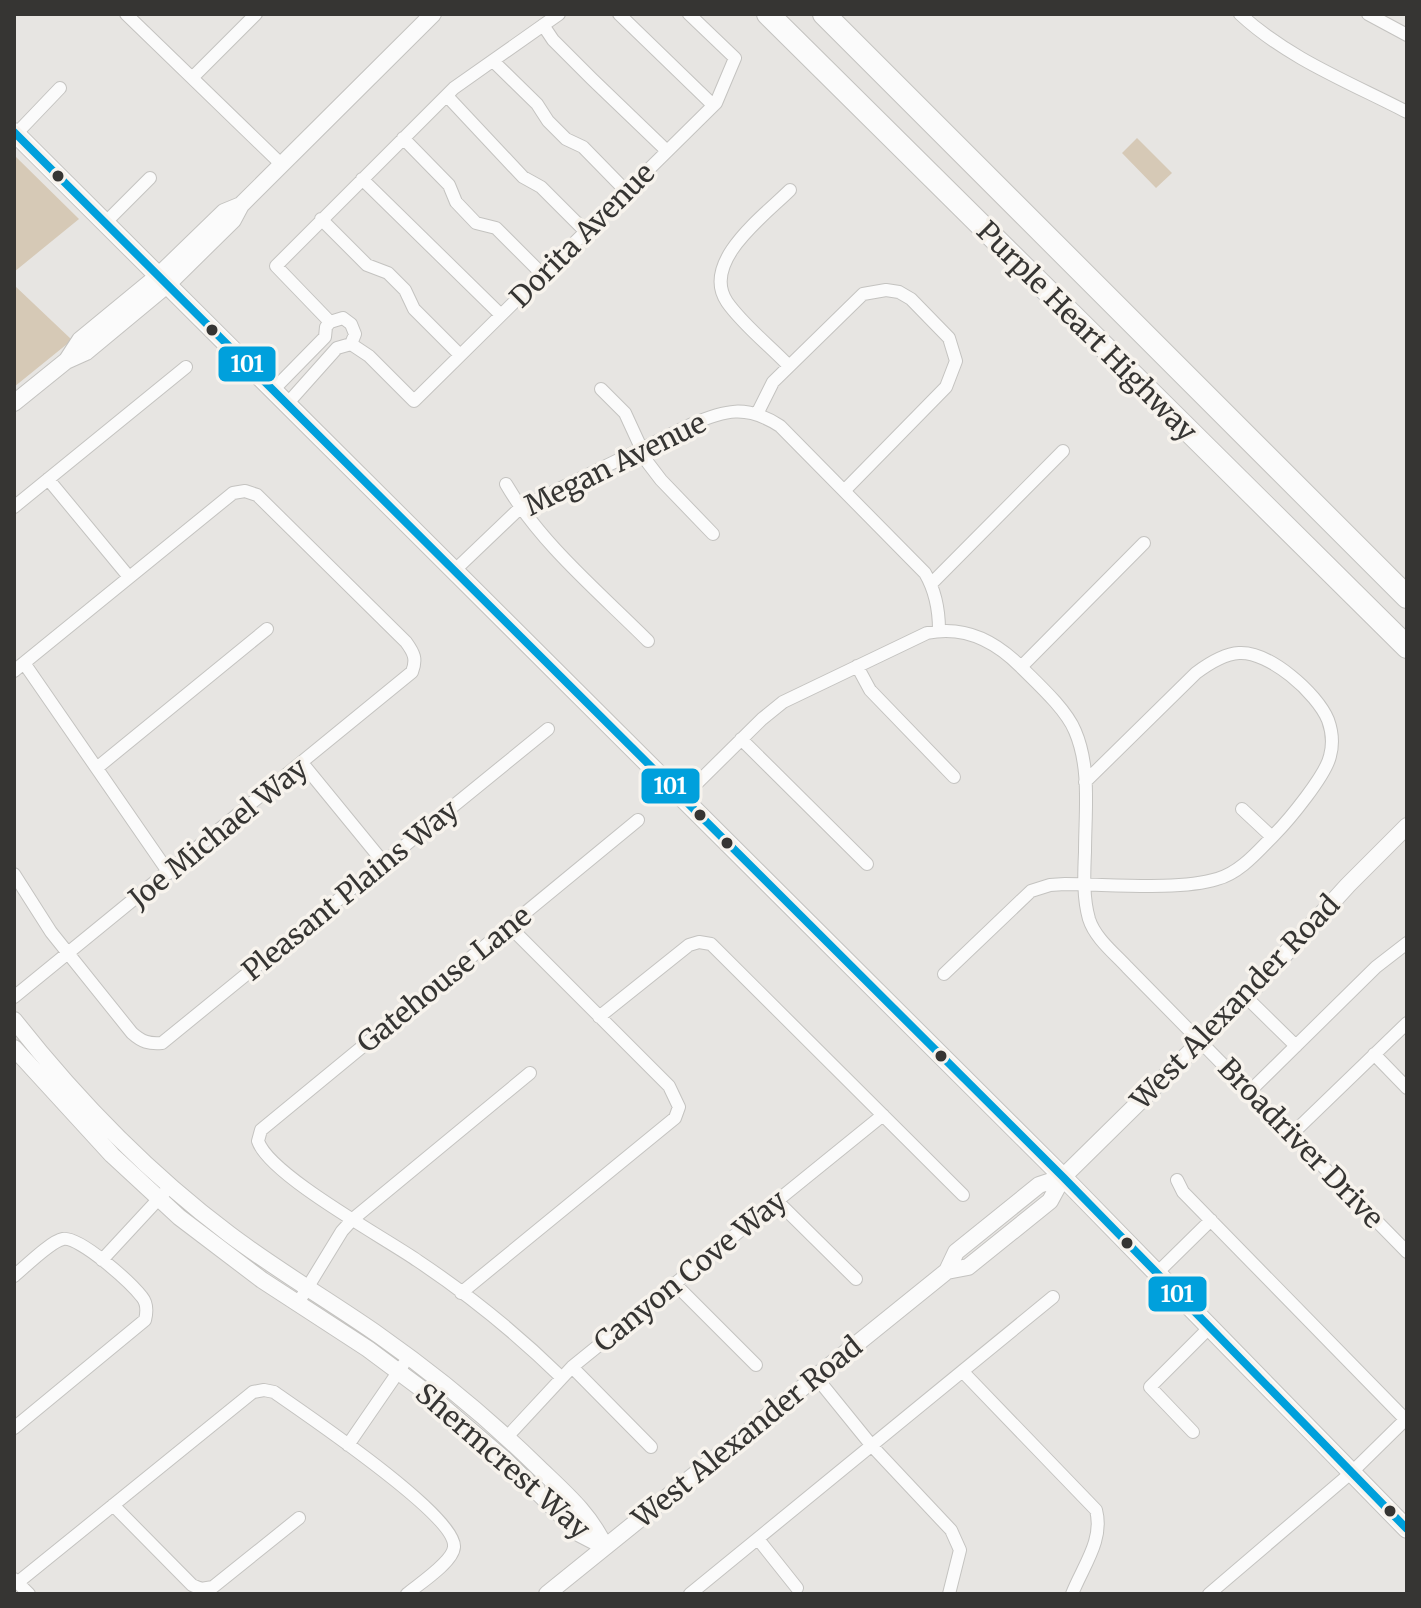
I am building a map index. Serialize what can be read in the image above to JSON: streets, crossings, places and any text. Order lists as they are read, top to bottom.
{
  "streets": {
    "highway": ["Purple Heart Highway"],
    "street": [
      "Dorita Avenue",
      "Megan Avenue",
      "Joe Michael Way",
      "Pleasant Plains Way",
      "Gatehouse Lane",
      "West Alexander Road",
      "Broadriver Drive",
      "Canyon Cove Way",
      "Shermcrest Way"
    ]
  },
  "crossings": [
    ["Joe Michael Way", "Pleasant Plains Way"],
    ["West Alexander Road", "Broadriver Drive"],
    ["West Alexander Road", "Shermcrest Way"],
    ["Canyon Cove Way", "Shermcrest Way"]
  ],
  "lines": ["transit line 101"]
}
